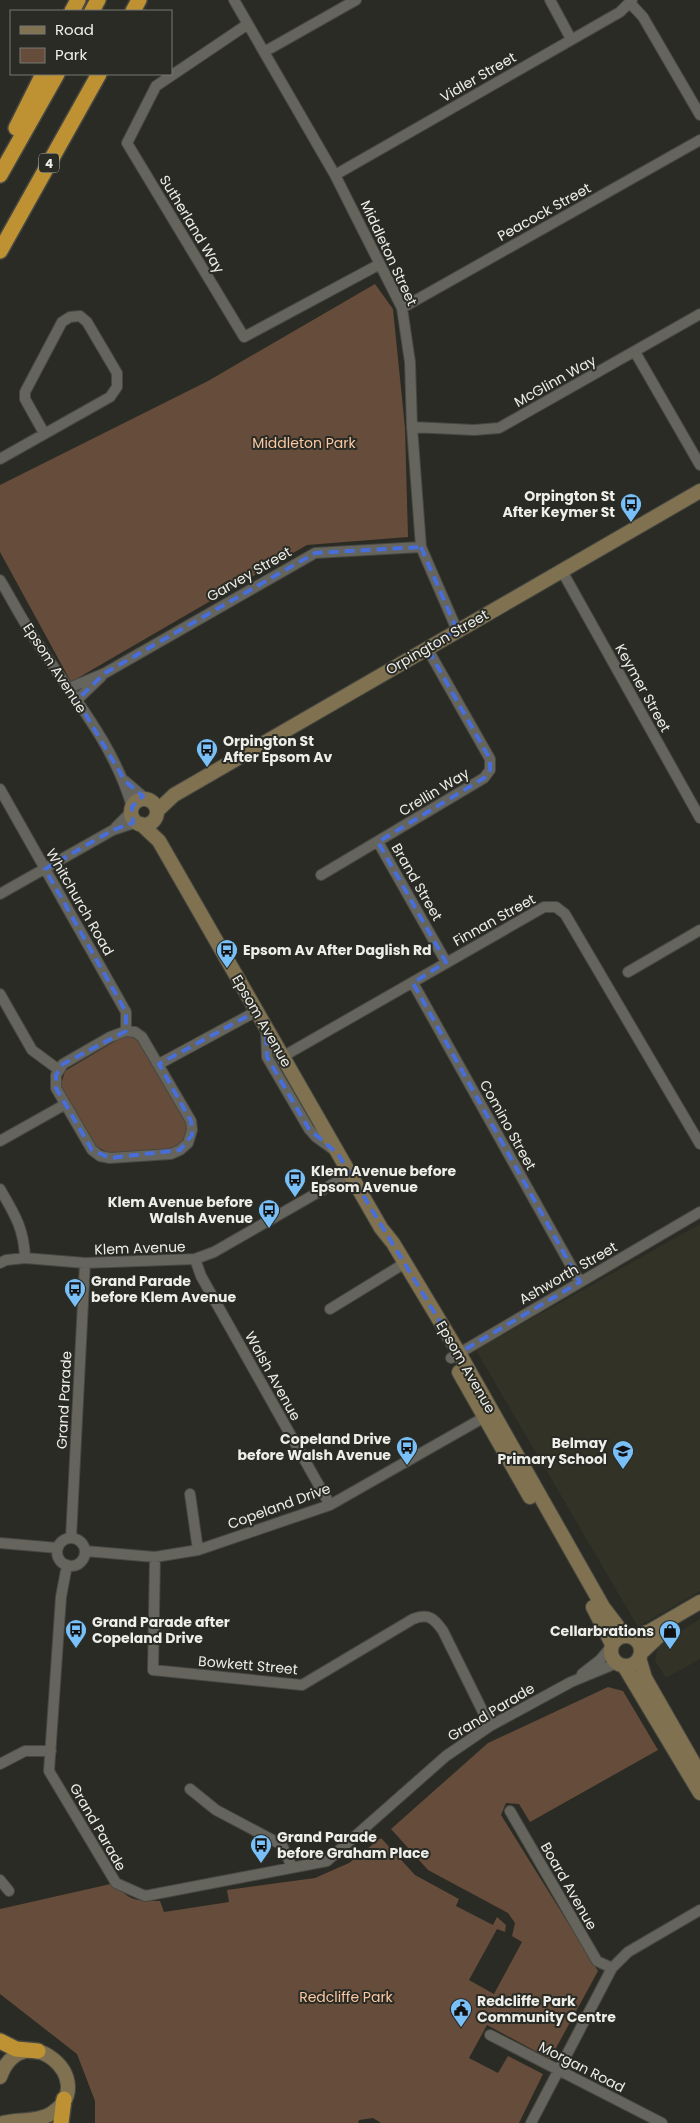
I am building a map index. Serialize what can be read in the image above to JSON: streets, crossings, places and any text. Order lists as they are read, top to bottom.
{
  "streets": {
    "highway": ["4"],
    "street": [
      "Vidler Street",
      "Peacock Street",
      "Sutherland Way",
      "Middleton Street",
      "McGlinn Way",
      "Garvey Street",
      "Orpington Street",
      "Epsom Avenue",
      "Keymer Street",
      "Crellin Way",
      "Brand Street",
      "Whitchurch Road",
      "Finnan Street",
      "Comino Street",
      "Klem Avenue",
      "Ashworth Street",
      "Walsh Avenue",
      "Grand Parade",
      "Copeland Drive",
      "Bowkett Street",
      "Board Avenue",
      "Morgan Road"
    ]
  },
  "crossings": [
    ["Vidler Street", "Middleton Street"],
    ["Peacock Street", "Middleton Street"],
    ["Sutherland Way", "Middleton Street"],
    ["Middleton Street", "McGlinn Way"],
    ["Middleton Street", "Garvey Street"],
    ["Middleton Street", "Orpington Street"],
    ["Garvey Street", "Epsom Avenue"],
    ["Orpington Street", "Epsom Avenue"],
    ["Orpington Street", "Keymer Street"],
    ["Orpington Street", "Crellin Way"],
    ["Epsom Avenue", "Finnan Street"],
    ["Epsom Avenue", "Klem Avenue"],
    ["Epsom Avenue", "Ashworth Street"],
    ["Epsom Avenue", "Grand Parade"],
    ["Epsom Avenue", "Copeland Drive"],
    ["Crellin Way", "Brand Street"],
    ["Brand Street", "Finnan Street"],
    ["Finnan Street", "Comino Street"],
    ["Comino Street", "Ashworth Street"],
    ["Klem Avenue", "Walsh Avenue"],
    ["Klem Avenue", "Grand Parade"],
    ["Walsh Avenue", "Copeland Drive"],
    ["Grand Parade", "Copeland Drive"],
    ["Grand Parade", "Bowkett Street"],
    ["Copeland Drive", "Bowkett Street"]
  ],
  "parks": ["Middleton Park", "Redcliffe Park"],
  "places": {
    "bus stop": [
      "Orpington St After Keymer St",
      "Orpington St After Epsom Av",
      "Epsom Av After Daglish Rd",
      "Klem Avenue before Epsom Avenue",
      "Klem Avenue before Walsh Avenue",
      "Grand Parade before Klem Avenue",
      "Copeland Drive before Walsh Avenue",
      "Grand Parade after Copeland Drive",
      "Grand Parade before Graham Place"
    ],
    "school or university": ["Belmay Primary School"],
    "shop": ["Cellarbrations"],
    "public building": ["Redcliffe Park Community Centre"]
  },
  "legend": ["Road", "Park"]
}
